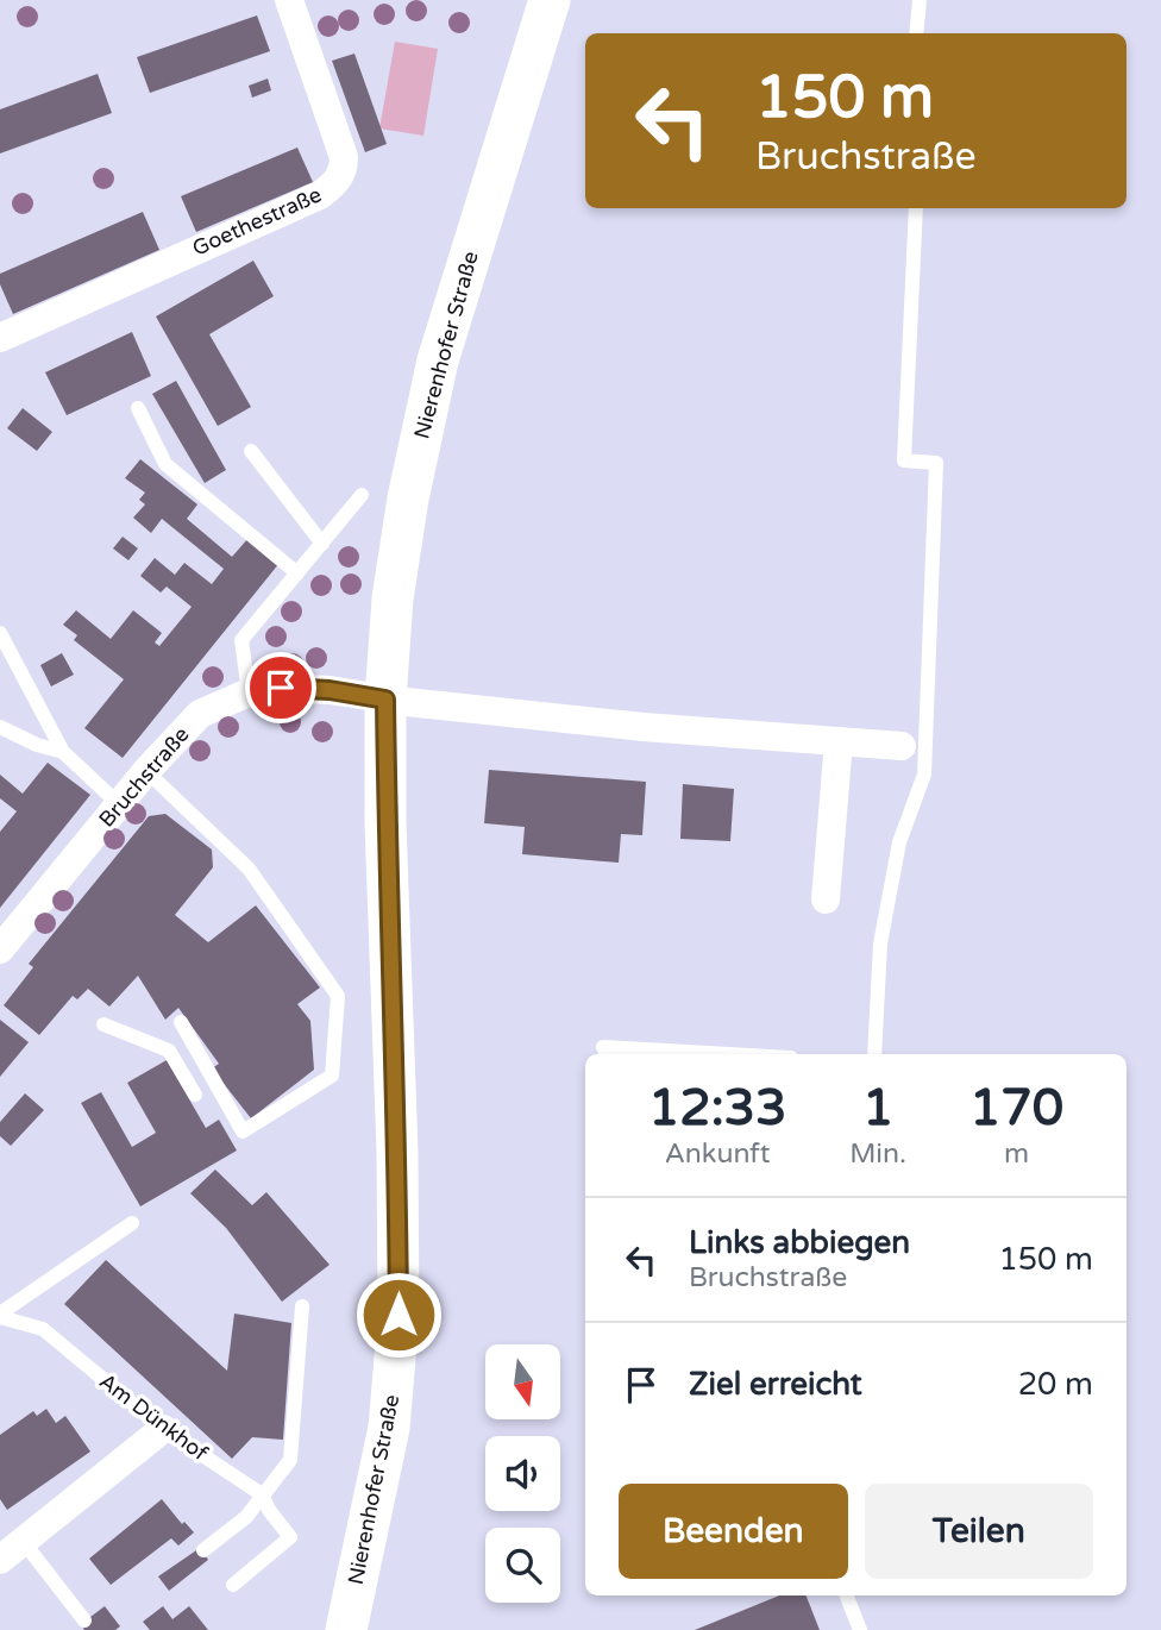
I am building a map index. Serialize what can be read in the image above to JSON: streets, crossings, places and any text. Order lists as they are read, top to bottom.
{
  "streets": {
    "main road": ["Nierenhofer Straße"],
    "street": ["Goethestraße", "Bruchstraße"],
    "lane": ["Am Dünkhof"]
  },
  "crossings": [
    ["Nierenhofer Straße", "Bruchstraße"]
  ],
  "north": "bottom",
  "page": {
    "turn": ["150 m", "Bruchstraße"],
    "eta": [
      "12:33",
      "Ankunft",
      "1",
      "Min.",
      "170",
      "m"
    ],
    "list": [
      {
        "name": "Links abbiegen",
        "note": "Bruchstraße",
        "value": "150 m"
      },
      {
        "name": "Ziel erreicht",
        "value": "20 m"
      }
    ],
    "buttons": ["Beenden", "Teilen"]
  }
}
